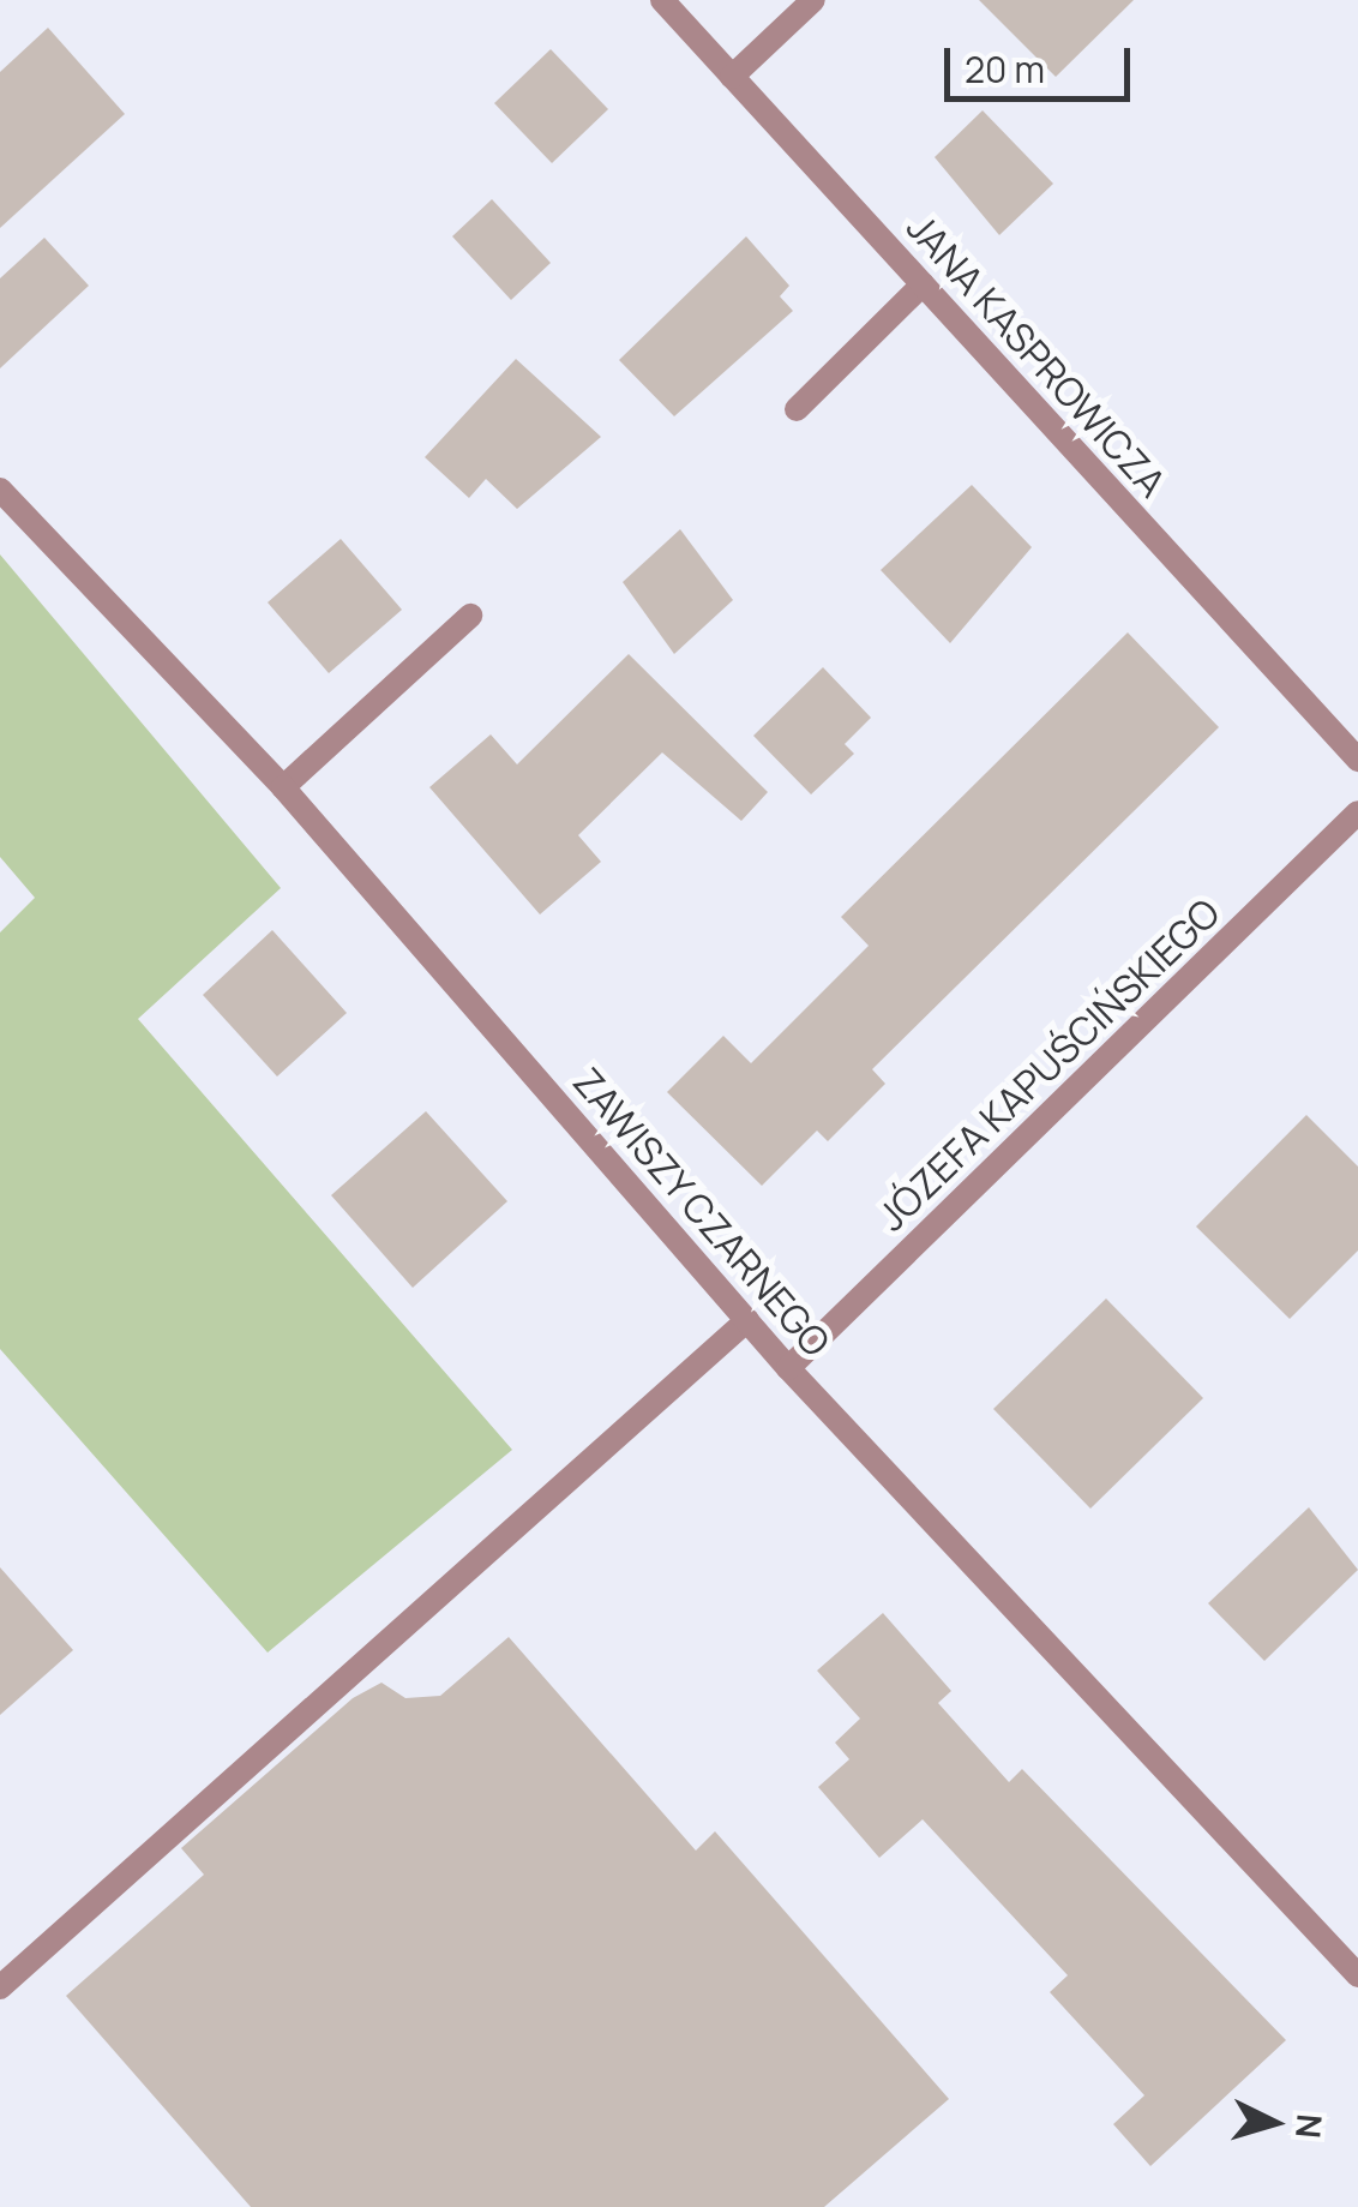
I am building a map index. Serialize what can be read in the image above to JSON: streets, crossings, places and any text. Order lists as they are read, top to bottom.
{
  "streets": {
    "street": ["JANA KASPROWICZA", "JÓZEFA KAPUŚCIŃSKIEGO", "ZAWISZY CZARNEGO"]
  },
  "crossings": [
    ["JÓZEFA KAPUŚCIŃSKIEGO", "ZAWISZY CZARNEGO"]
  ],
  "scale_bar": "20 m",
  "north": "right"
}
